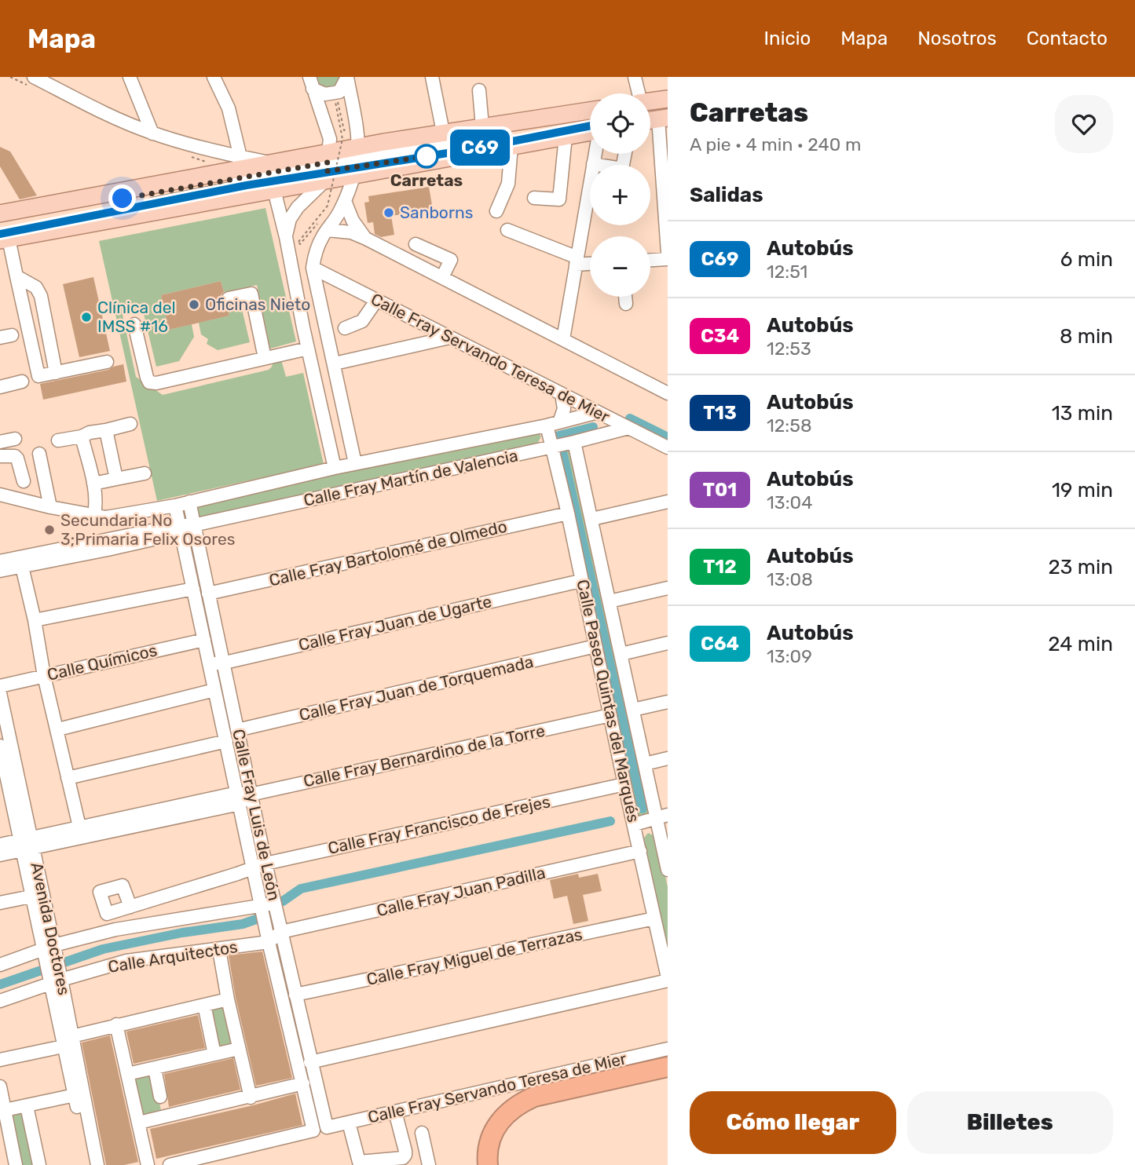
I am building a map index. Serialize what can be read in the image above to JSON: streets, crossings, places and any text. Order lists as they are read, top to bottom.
{
  "streets": {
    "street": [
      "Calle Fray Servando Teresa de Mier",
      "Calle Fray Martín de Valencia",
      "Calle Fray Bartolomé de Olmedo",
      "Calle Fray Juan de Ugarte",
      "Calle Químicos",
      "Calle Fray Juan de Torquemada",
      "Calle Paseo Quintas del Marqués",
      "Calle Fray Bernardino de la Torre",
      "Calle Fray Luis de León",
      "Calle Fray Francisco de Frejes",
      "Calle Fray Juan Padilla",
      "Avenida Doctores",
      "Calle Arquitectos",
      "Calle Fray Miguel de Terrazas"
    ]
  },
  "crossings": [
    ["Calle Fray Servando Teresa de Mier", "Calle Fray Martín de Valencia"],
    ["Calle Fray Servando Teresa de Mier", "Calle Fray Luis de León"],
    ["Calle Fray Martín de Valencia", "Calle Paseo Quintas del Marqués"],
    ["Calle Fray Martín de Valencia", "Calle Fray Luis de León"],
    ["Calle Fray Bartolomé de Olmedo", "Calle Paseo Quintas del Marqués"],
    ["Calle Fray Bartolomé de Olmedo", "Calle Fray Luis de León"],
    ["Calle Fray Juan de Ugarte", "Calle Paseo Quintas del Marqués"],
    ["Calle Fray Juan de Ugarte", "Calle Fray Luis de León"],
    ["Calle Químicos", "Calle Fray Luis de León"],
    ["Calle Fray Juan de Torquemada", "Calle Paseo Quintas del Marqués"],
    ["Calle Fray Juan de Torquemada", "Calle Fray Luis de León"],
    ["Calle Paseo Quintas del Marqués", "Calle Fray Bernardino de la Torre"],
    ["Calle Paseo Quintas del Marqués", "Calle Fray Francisco de Frejes"],
    ["Calle Paseo Quintas del Marqués", "Calle Fray Juan Padilla"],
    ["Calle Paseo Quintas del Marqués", "Calle Fray Miguel de Terrazas"],
    ["Calle Fray Bernardino de la Torre", "Calle Fray Luis de León"],
    ["Calle Fray Luis de León", "Calle Fray Francisco de Frejes"],
    ["Calle Fray Luis de León", "Calle Fray Juan Padilla"],
    ["Calle Fray Luis de León", "Calle Arquitectos"],
    ["Calle Fray Luis de León", "Calle Fray Miguel de Terrazas"],
    ["Avenida Doctores", "Calle Arquitectos"]
  ],
  "places": [
    "Carretas",
    "Sanborns",
    "Oficinas Nieto",
    "Clínica del IMSS #16",
    "Secundaria No 3;Primaria Felix Osores"
  ],
  "lines": ["bus line C69"],
  "page": {
    "header": "Mapa",
    "nav": [
      "Inicio",
      "Mapa",
      "Nosotros",
      "Contacto"
    ],
    "on_map": "C69",
    "heading": [
      ["Carretas", "A pie · 4 min · 240 m"],
      "Salidas"
    ],
    "map_buttons": ["+", "−"],
    "list": [
      {
        "mark": "C69",
        "name": "Autobús",
        "note": "12:51",
        "value": "6 min"
      },
      {
        "mark": "C34",
        "name": "Autobús",
        "note": "12:53",
        "value": "8 min"
      },
      {
        "mark": "T13",
        "name": "Autobús",
        "note": "12:58",
        "value": "13 min"
      },
      {
        "mark": "T01",
        "name": "Autobús",
        "note": "13:04",
        "value": "19 min"
      },
      {
        "mark": "T12",
        "name": "Autobús",
        "note": "13:08",
        "value": "23 min"
      },
      {
        "mark": "C64",
        "name": "Autobús",
        "note": "13:09",
        "value": "24 min"
      }
    ],
    "buttons": ["Cómo llegar", "Billetes"]
  }
}
